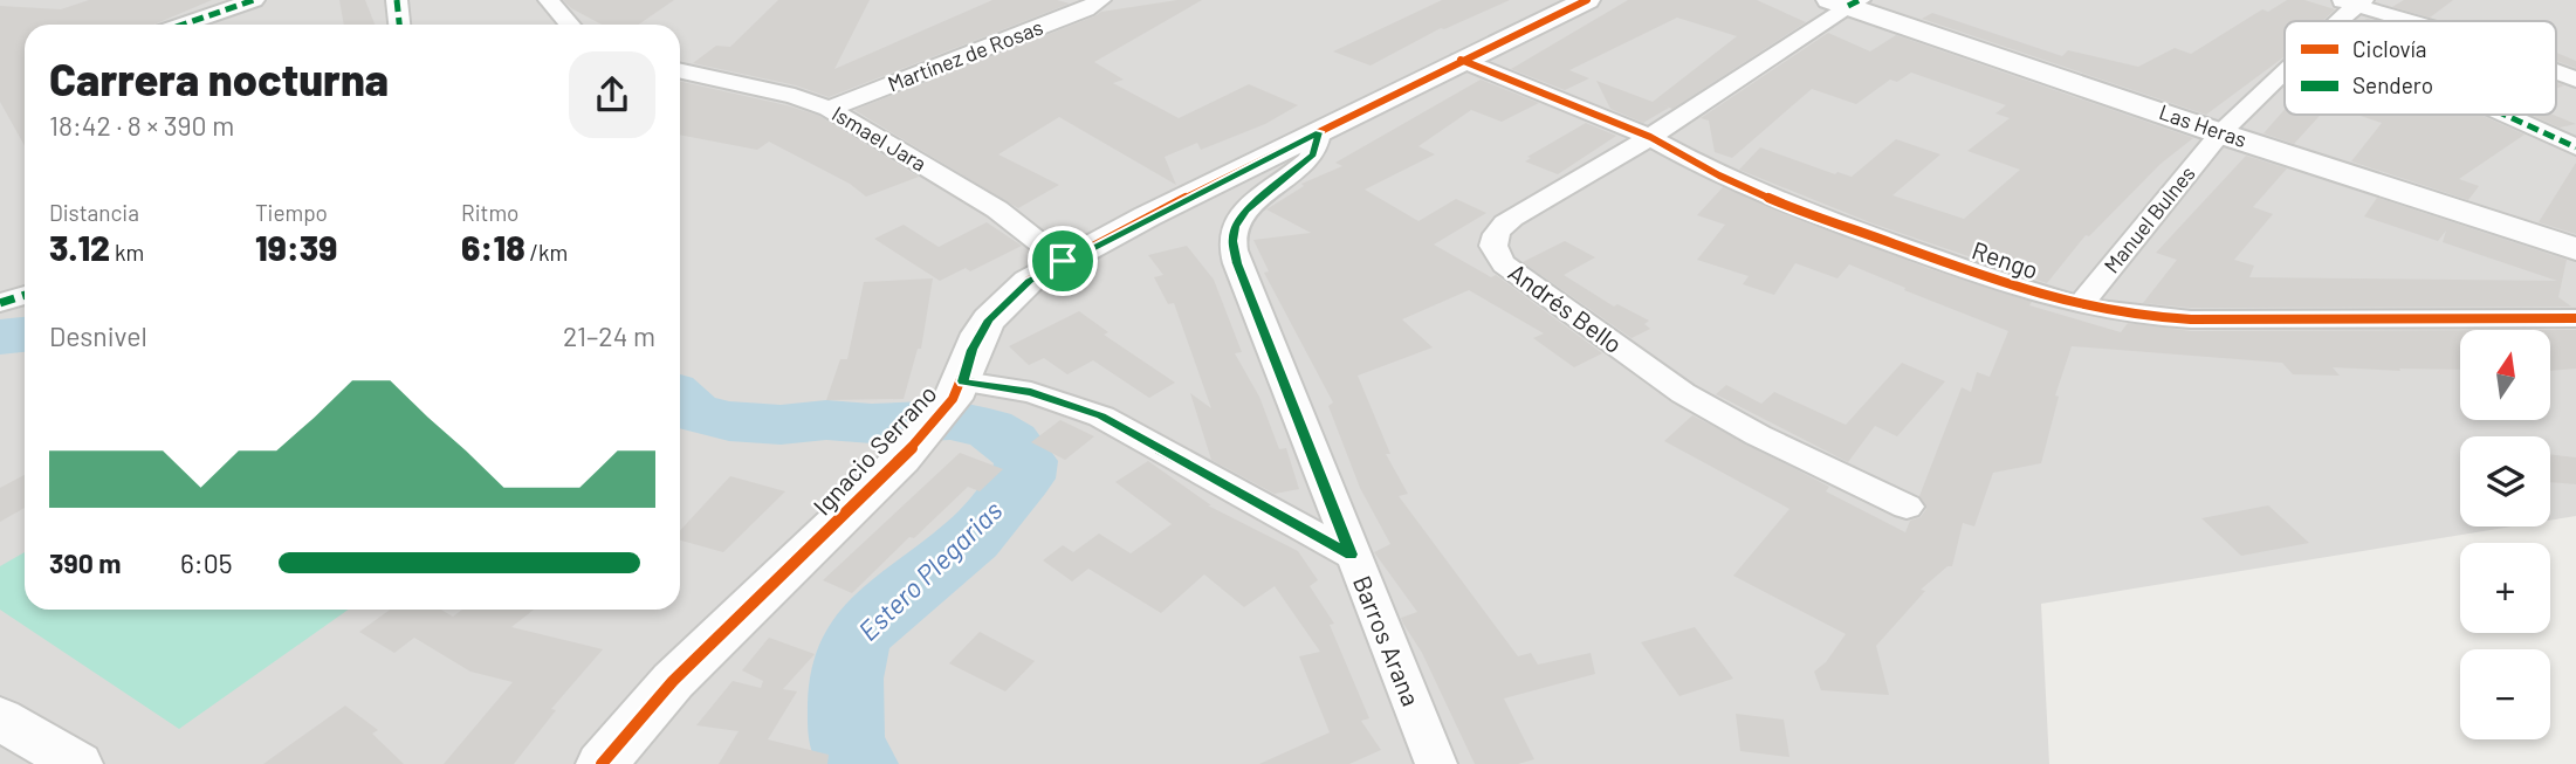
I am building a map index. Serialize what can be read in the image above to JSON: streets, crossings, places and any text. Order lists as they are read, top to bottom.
{
  "streets": {
    "street": [
      "Martínez de Rosas",
      "Las Heras",
      "Ismael Jara",
      "Manuel Bulnes",
      "Rengo",
      "Andrés Bello",
      "Ignacio Serrano",
      "Barros Arana"
    ]
  },
  "crossings": [
    ["Martínez de Rosas", "Ismael Jara"],
    ["Las Heras", "Manuel Bulnes"],
    ["Las Heras", "Andrés Bello"],
    ["Ismael Jara", "Ignacio Serrano"],
    ["Manuel Bulnes", "Rengo"],
    ["Rengo", "Andrés Bello"],
    ["Rengo", "Ignacio Serrano"],
    ["Ignacio Serrano", "Barros Arana"]
  ],
  "water": ["Estero Plegarias"],
  "legend": ["Ciclovía", "Sendero"],
  "north": "top",
  "page": {
    "heading": ["Carrera nocturna", "18:42 · 8 × 390 m"],
    "stats": [
      ["Distancia", "3.12 km"],
      ["Tiempo", "19:39"],
      ["Ritmo", "6:18 /km"]
    ],
    "chart": ["Desnivel", "21–24 m"],
    "map_buttons": ["+", "−"],
    "list": [
      {
        "name": "390 m",
        "note": "6:05"
      }
    ]
  }
}
